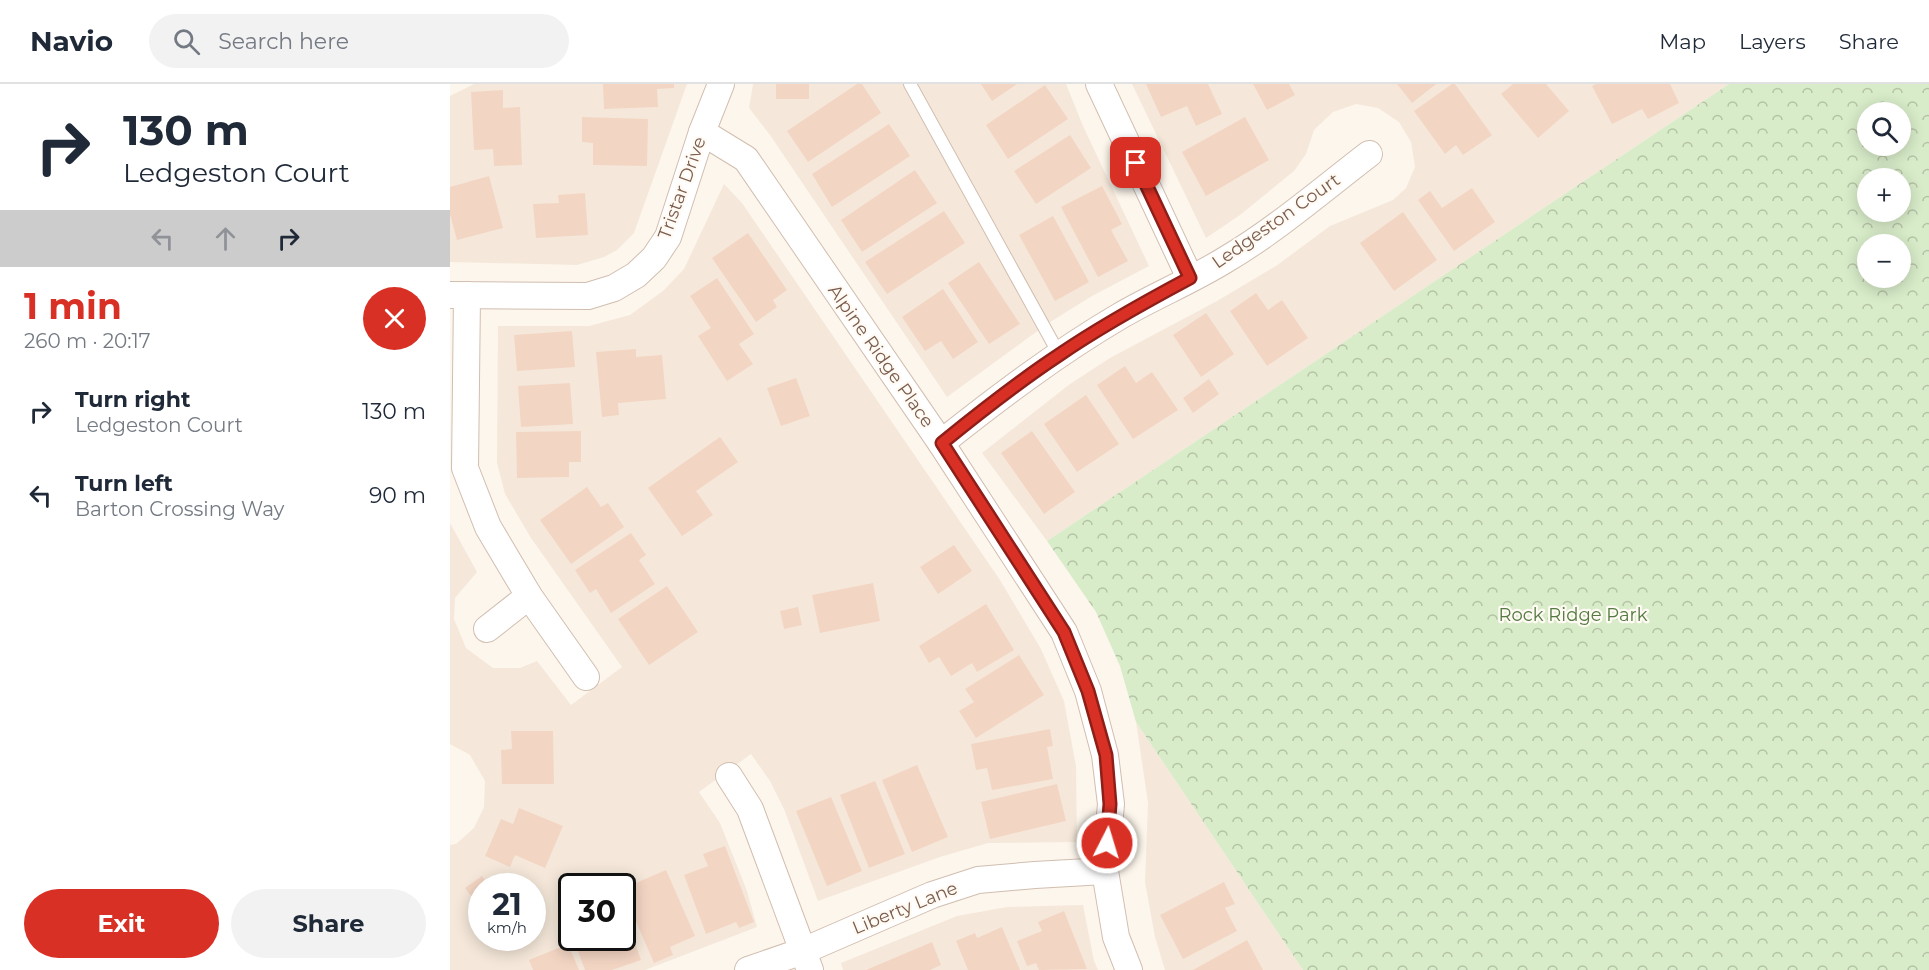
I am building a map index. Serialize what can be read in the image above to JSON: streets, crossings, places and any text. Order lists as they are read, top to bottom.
{
  "streets": {
    "street": [
      "Tristar Drive",
      "Ledgeston Court",
      "Alpine Ridge Place",
      "Liberty Lane"
    ]
  },
  "crossings": [
    ["Tristar Drive", "Alpine Ridge Place"],
    ["Ledgeston Court", "Alpine Ridge Place"],
    ["Alpine Ridge Place", "Liberty Lane"]
  ],
  "parks": ["Rock Ridge Park"],
  "page": {
    "header": "Navio",
    "search": "Search here",
    "nav": ["Map", "Layers", "Share"],
    "turn": ["130 m", "Ledgeston Court"],
    "map_buttons": ["+", "−"],
    "heading": ["1 min", "260 m · 20:17"],
    "list": [
      {
        "name": "Turn right",
        "note": "Ledgeston Court",
        "value": "130 m"
      },
      {
        "name": "Turn left",
        "note": "Barton Crossing Way",
        "value": "90 m"
      }
    ],
    "speed": "21 km/h",
    "limit": "30",
    "buttons": ["Exit", "Share"]
  }
}
